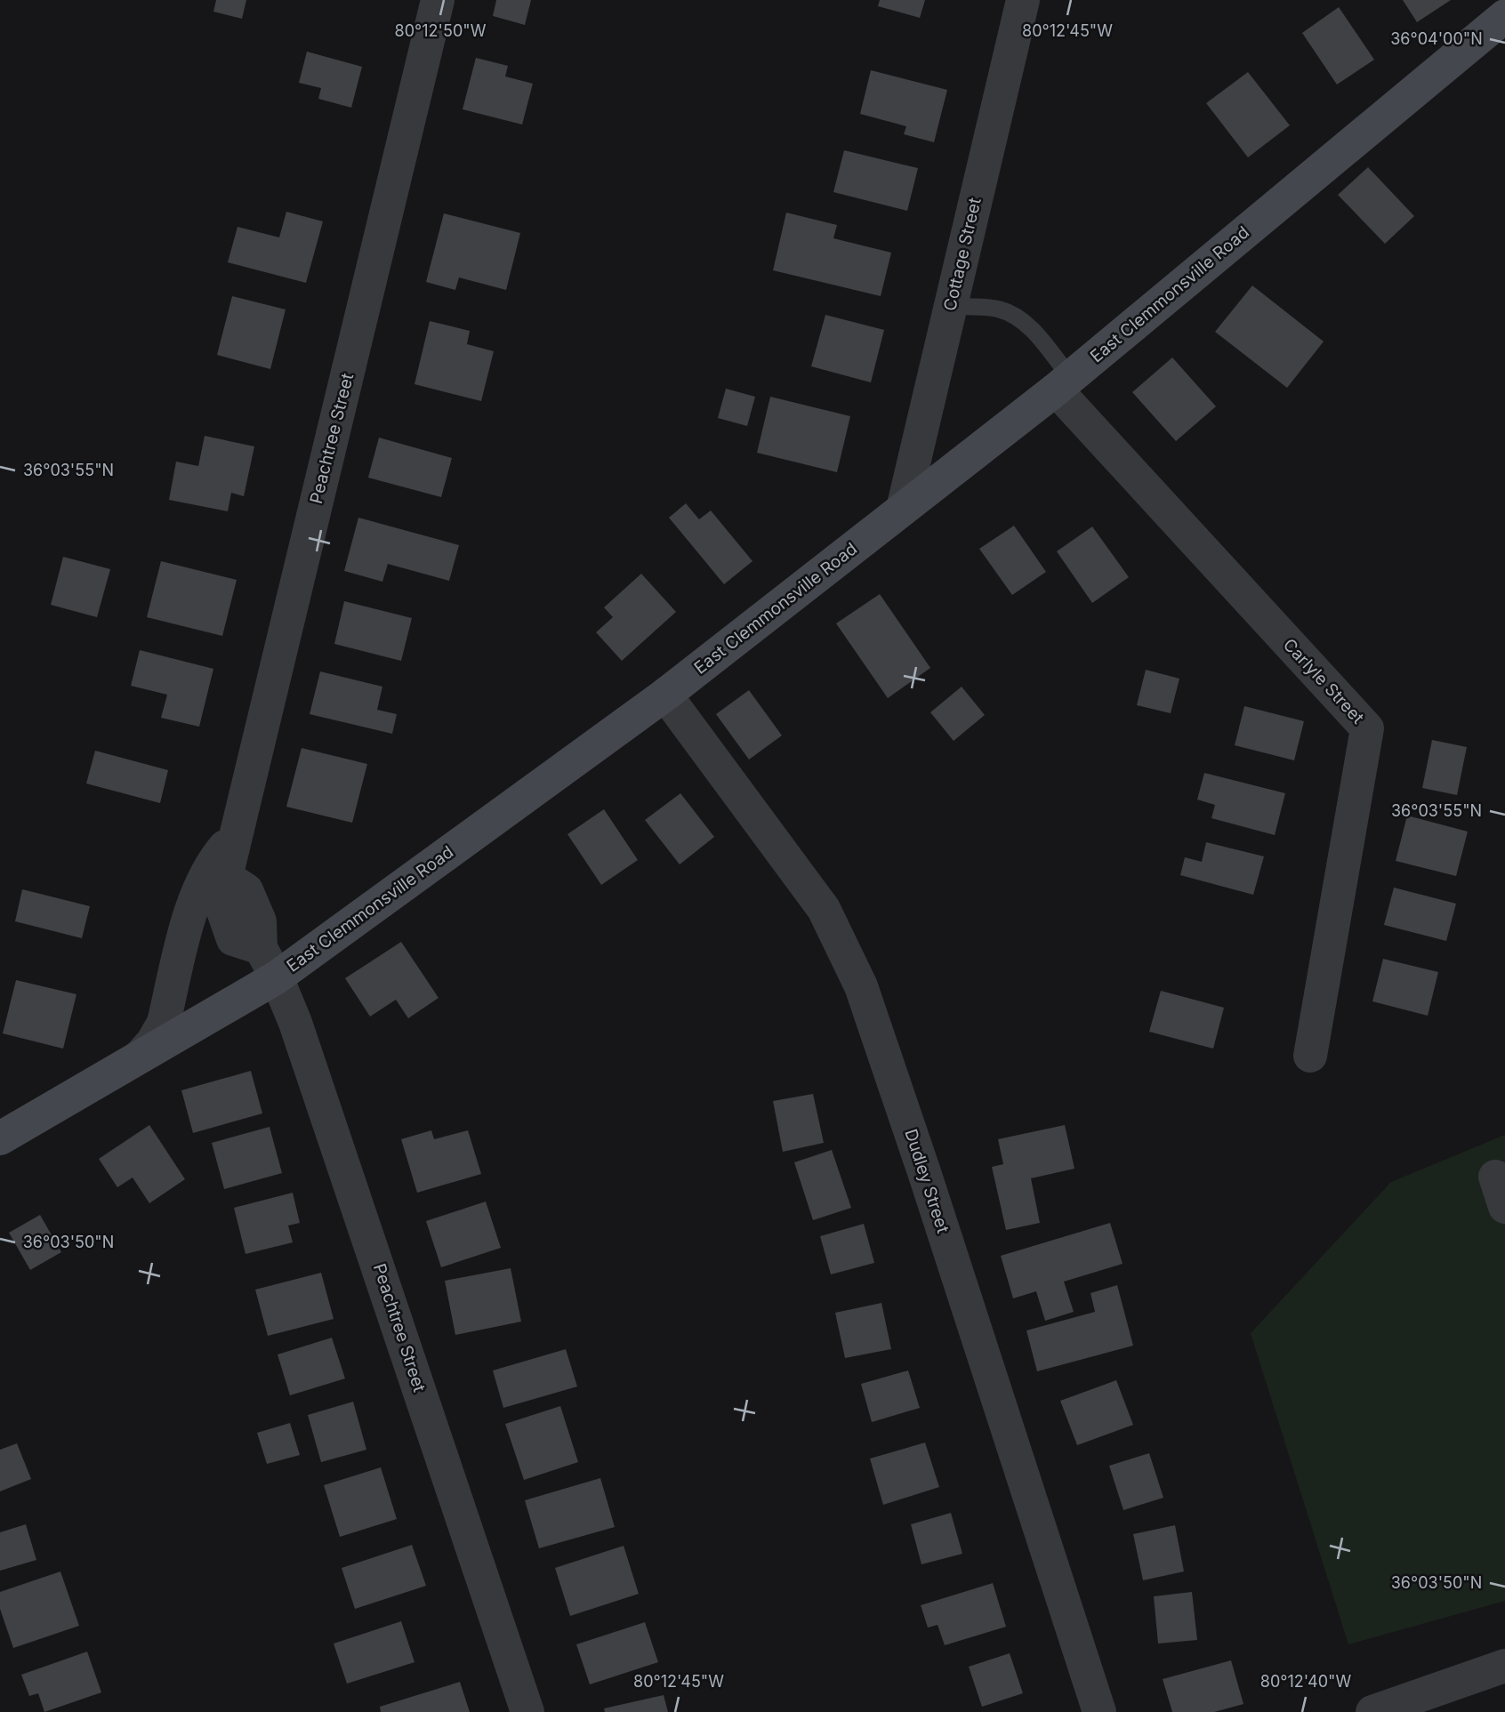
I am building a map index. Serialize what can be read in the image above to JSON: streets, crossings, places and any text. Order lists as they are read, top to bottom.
{
  "streets": {
    "main road": ["East Clemmonsville Road"],
    "street": [
      "Cottage Street",
      "Peachtree Street",
      "Carlyle Street",
      "Dudley Street"
    ]
  },
  "crossings": [
    ["Cottage Street", "East Clemmonsville Road"],
    ["East Clemmonsville Road", "Peachtree Street"],
    ["East Clemmonsville Road", "Carlyle Street"],
    ["East Clemmonsville Road", "Dudley Street"]
  ],
  "coordinates": [
    "80°12'50\"W",
    "80°12'45\"W",
    "36°04'00\"N",
    "36°03'55\"N",
    "36°03'50\"N",
    "80°12'40\"W"
  ]
}
